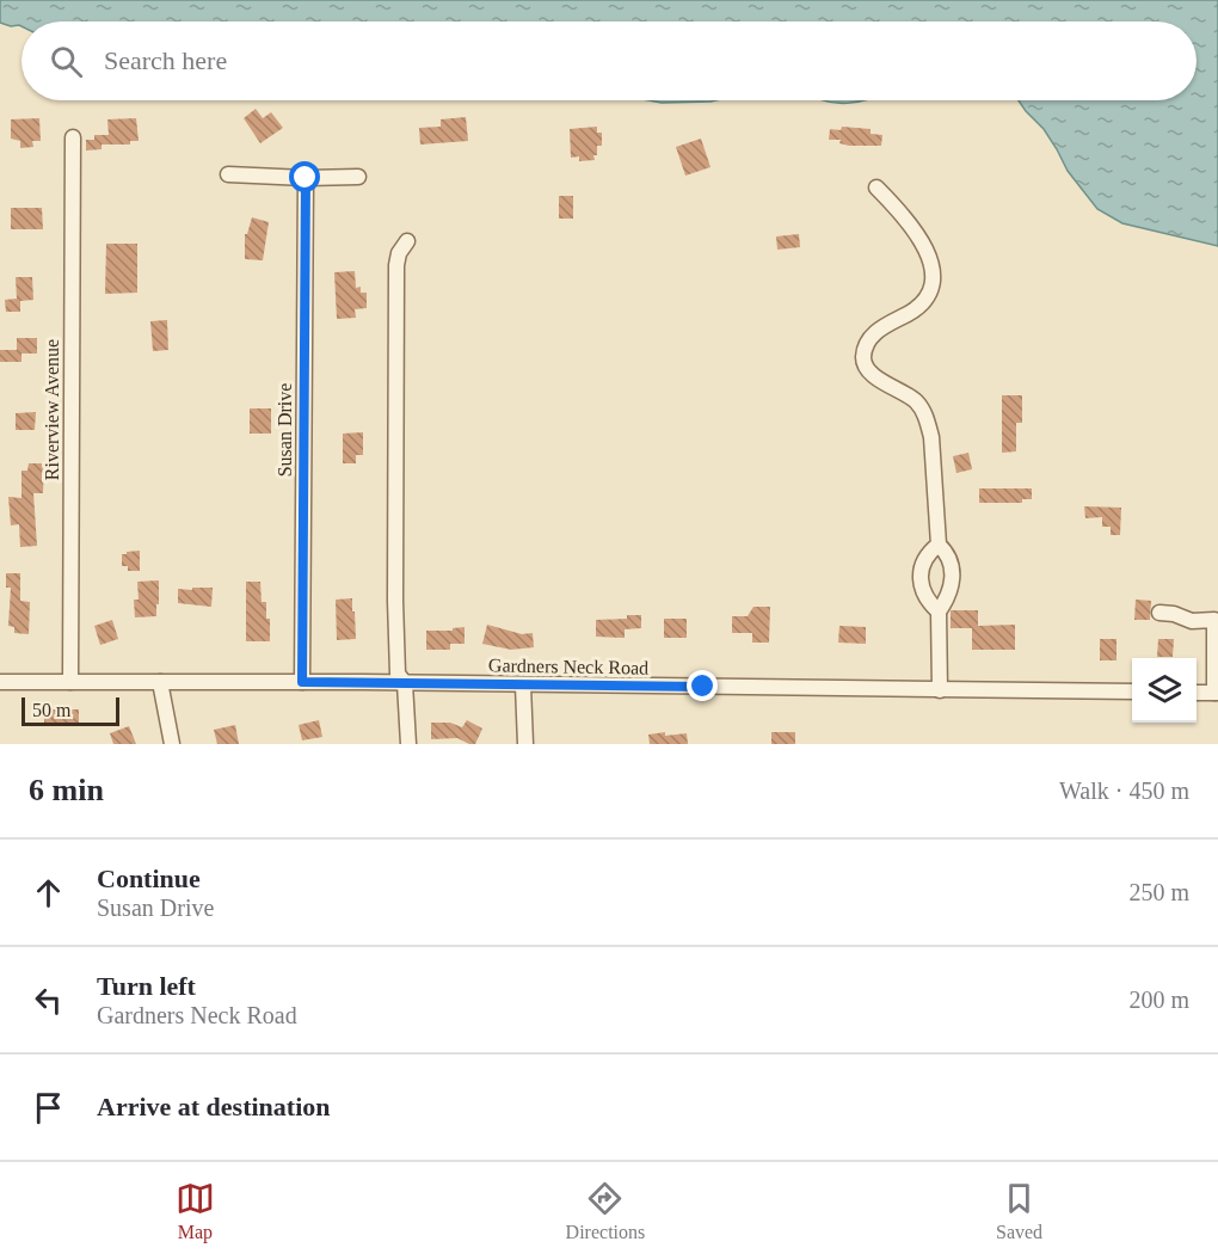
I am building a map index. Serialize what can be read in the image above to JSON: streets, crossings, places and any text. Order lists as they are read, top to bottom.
{
  "streets": {
    "street": ["Riverview Avenue", "Susan Drive", "Gardners Neck Road"]
  },
  "crossings": [
    ["Riverview Avenue", "Gardners Neck Road"],
    ["Susan Drive", "Gardners Neck Road"]
  ],
  "scale_bar": "50 m",
  "page": {
    "search": "Search here",
    "scale": "50 m",
    "heading": ["6 min", "Walk · 450 m"],
    "list": [
      ["Continue", "Susan Drive", "250 m"],
      ["Turn left", "Gardners Neck Road", "200 m"],
      "Arrive at destination"
    ],
    "nav": ["Map", "Directions", "Saved"]
  }
}
